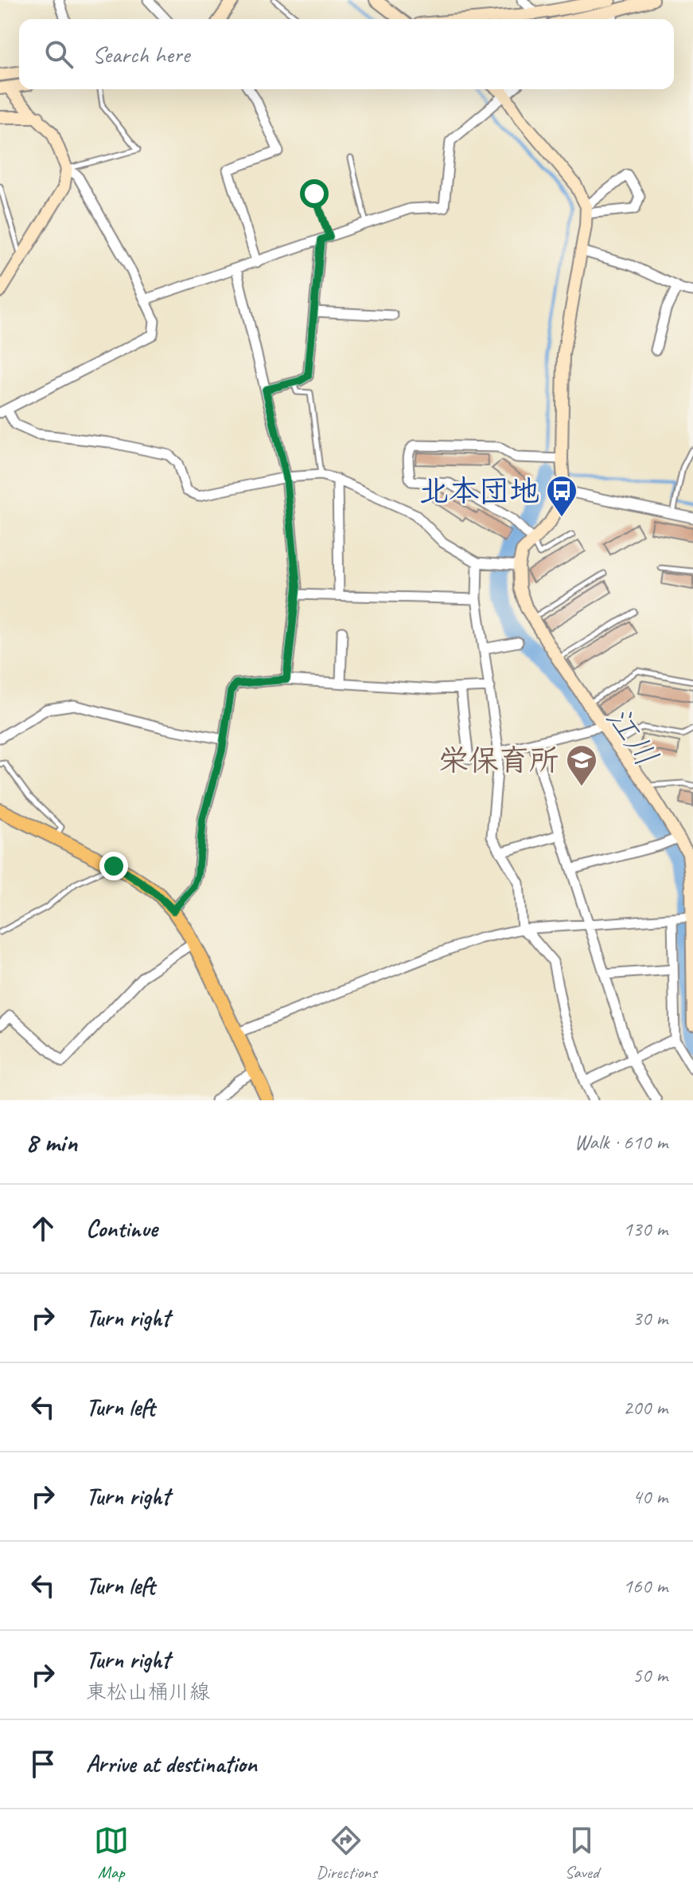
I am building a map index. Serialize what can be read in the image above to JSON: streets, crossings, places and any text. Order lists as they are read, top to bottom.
{
  "water": ["江川"],
  "places": {
    "bus stop": ["北本団地"],
    "school or university": ["栄保育所"]
  },
  "page": {
    "search": "Search here",
    "heading": ["8 min", "Walk · 610 m"],
    "list": [
      ["Continue", "130 m"],
      ["Turn right", "30 m"],
      ["Turn left", "200 m"],
      ["Turn right", "40 m"],
      ["Turn left", "160 m"],
      ["Turn right", "東松山桶川線", "50 m"],
      "Arrive at destination"
    ],
    "nav": ["Map", "Directions", "Saved"]
  }
}
